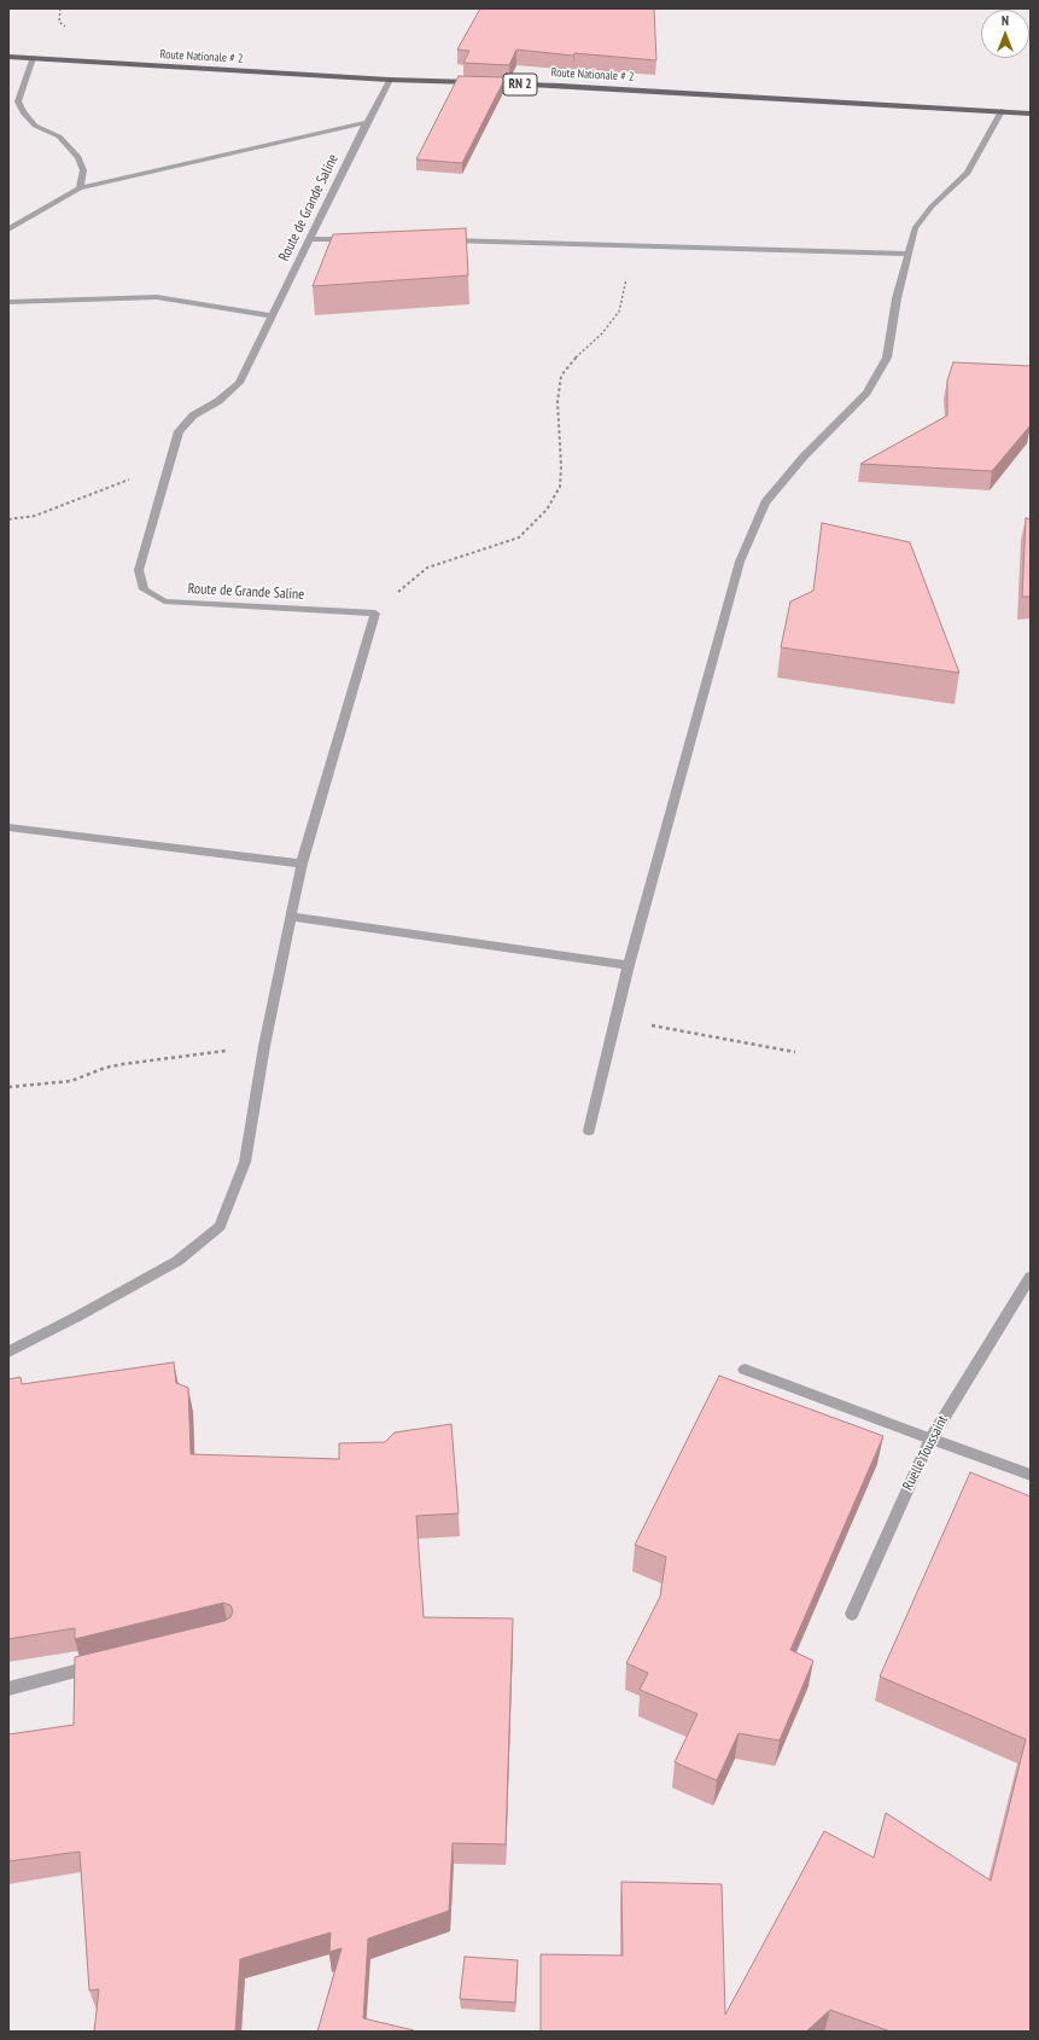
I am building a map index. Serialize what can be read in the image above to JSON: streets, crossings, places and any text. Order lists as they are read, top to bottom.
{
  "streets": {
    "main road": ["Route Nationale # 2", "RN 2"],
    "street": ["Route de Grande Saline", "Ruelle Toussaint"]
  },
  "crossings": [
    ["Route Nationale # 2", "Route de Grande Saline"]
  ],
  "north": "top"
}
